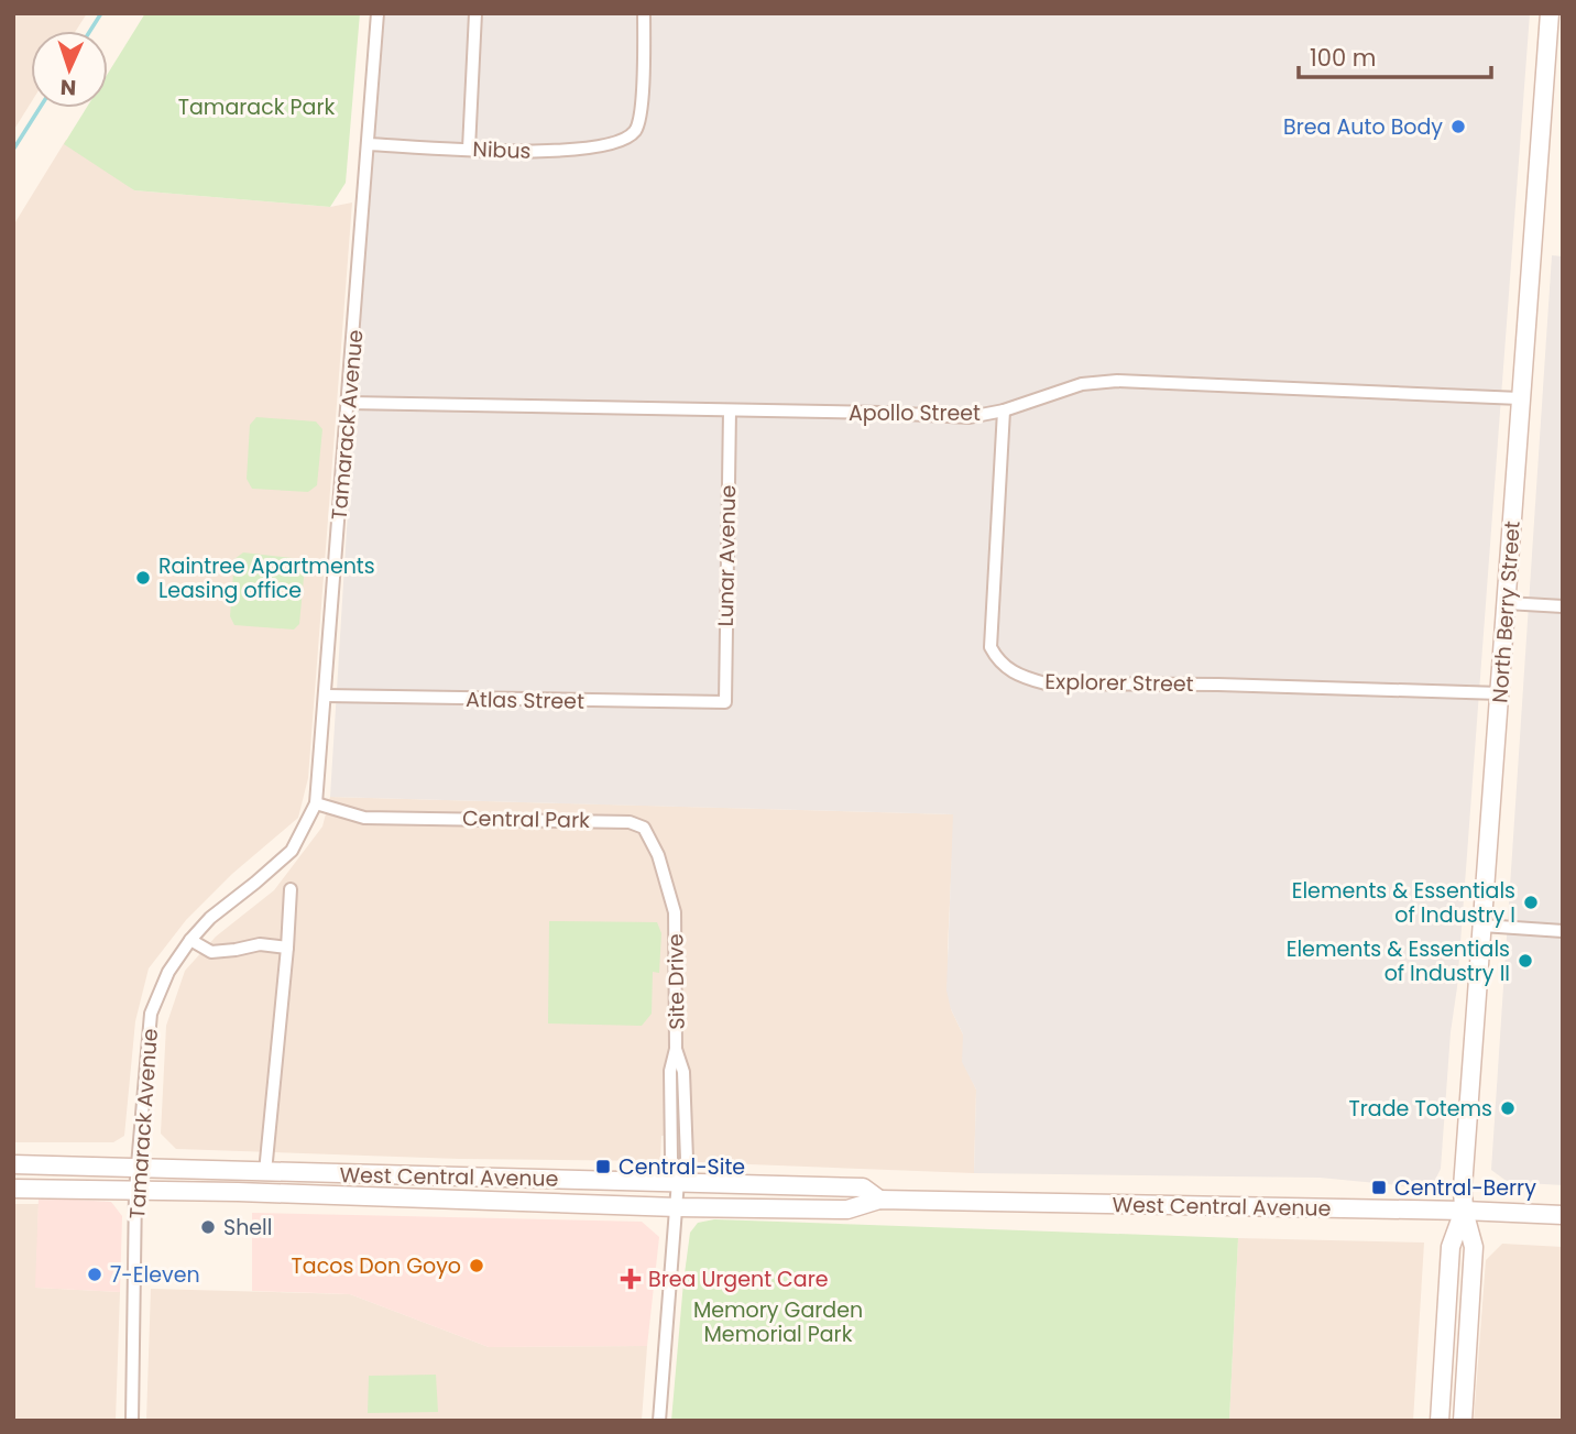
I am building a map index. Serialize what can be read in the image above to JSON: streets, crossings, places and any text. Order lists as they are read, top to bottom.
{
  "streets": {
    "main road": ["North Berry Street", "West Central Avenue"],
    "street": [
      "Nibus",
      "Apollo Street",
      "Tamarack Avenue",
      "Lunar Avenue",
      "Explorer Street",
      "Atlas Street",
      "Central Park",
      "Site Drive"
    ]
  },
  "crossings": [
    ["Nibus", "Tamarack Avenue"],
    ["Apollo Street", "Tamarack Avenue"],
    ["Apollo Street", "Lunar Avenue"],
    ["Apollo Street", "North Berry Street"],
    ["Apollo Street", "Explorer Street"],
    ["Tamarack Avenue", "Atlas Street"],
    ["Tamarack Avenue", "Central Park"],
    ["Tamarack Avenue", "West Central Avenue"],
    ["Lunar Avenue", "Atlas Street"],
    ["North Berry Street", "Explorer Street"],
    ["North Berry Street", "West Central Avenue"],
    ["Central Park", "Site Drive"],
    ["Site Drive", "West Central Avenue"]
  ],
  "parks": ["Tamarack Park", "Memory Garden Memorial Park"],
  "places": {
    "other": [
      "Brea Auto Body",
      "Raintree Apartments Leasing office",
      "Elements & Essentials of Industry I",
      "Elements & Essentials of Industry II",
      "Trade Totems",
      "Shell",
      "Tacos Don Goyo",
      "7-Eleven"
    ],
    "transit": ["Central-Site", "Central-Berry"],
    "health": ["Brea Urgent Care"]
  },
  "scale_bar": "100 m",
  "north": "bottom"
}
